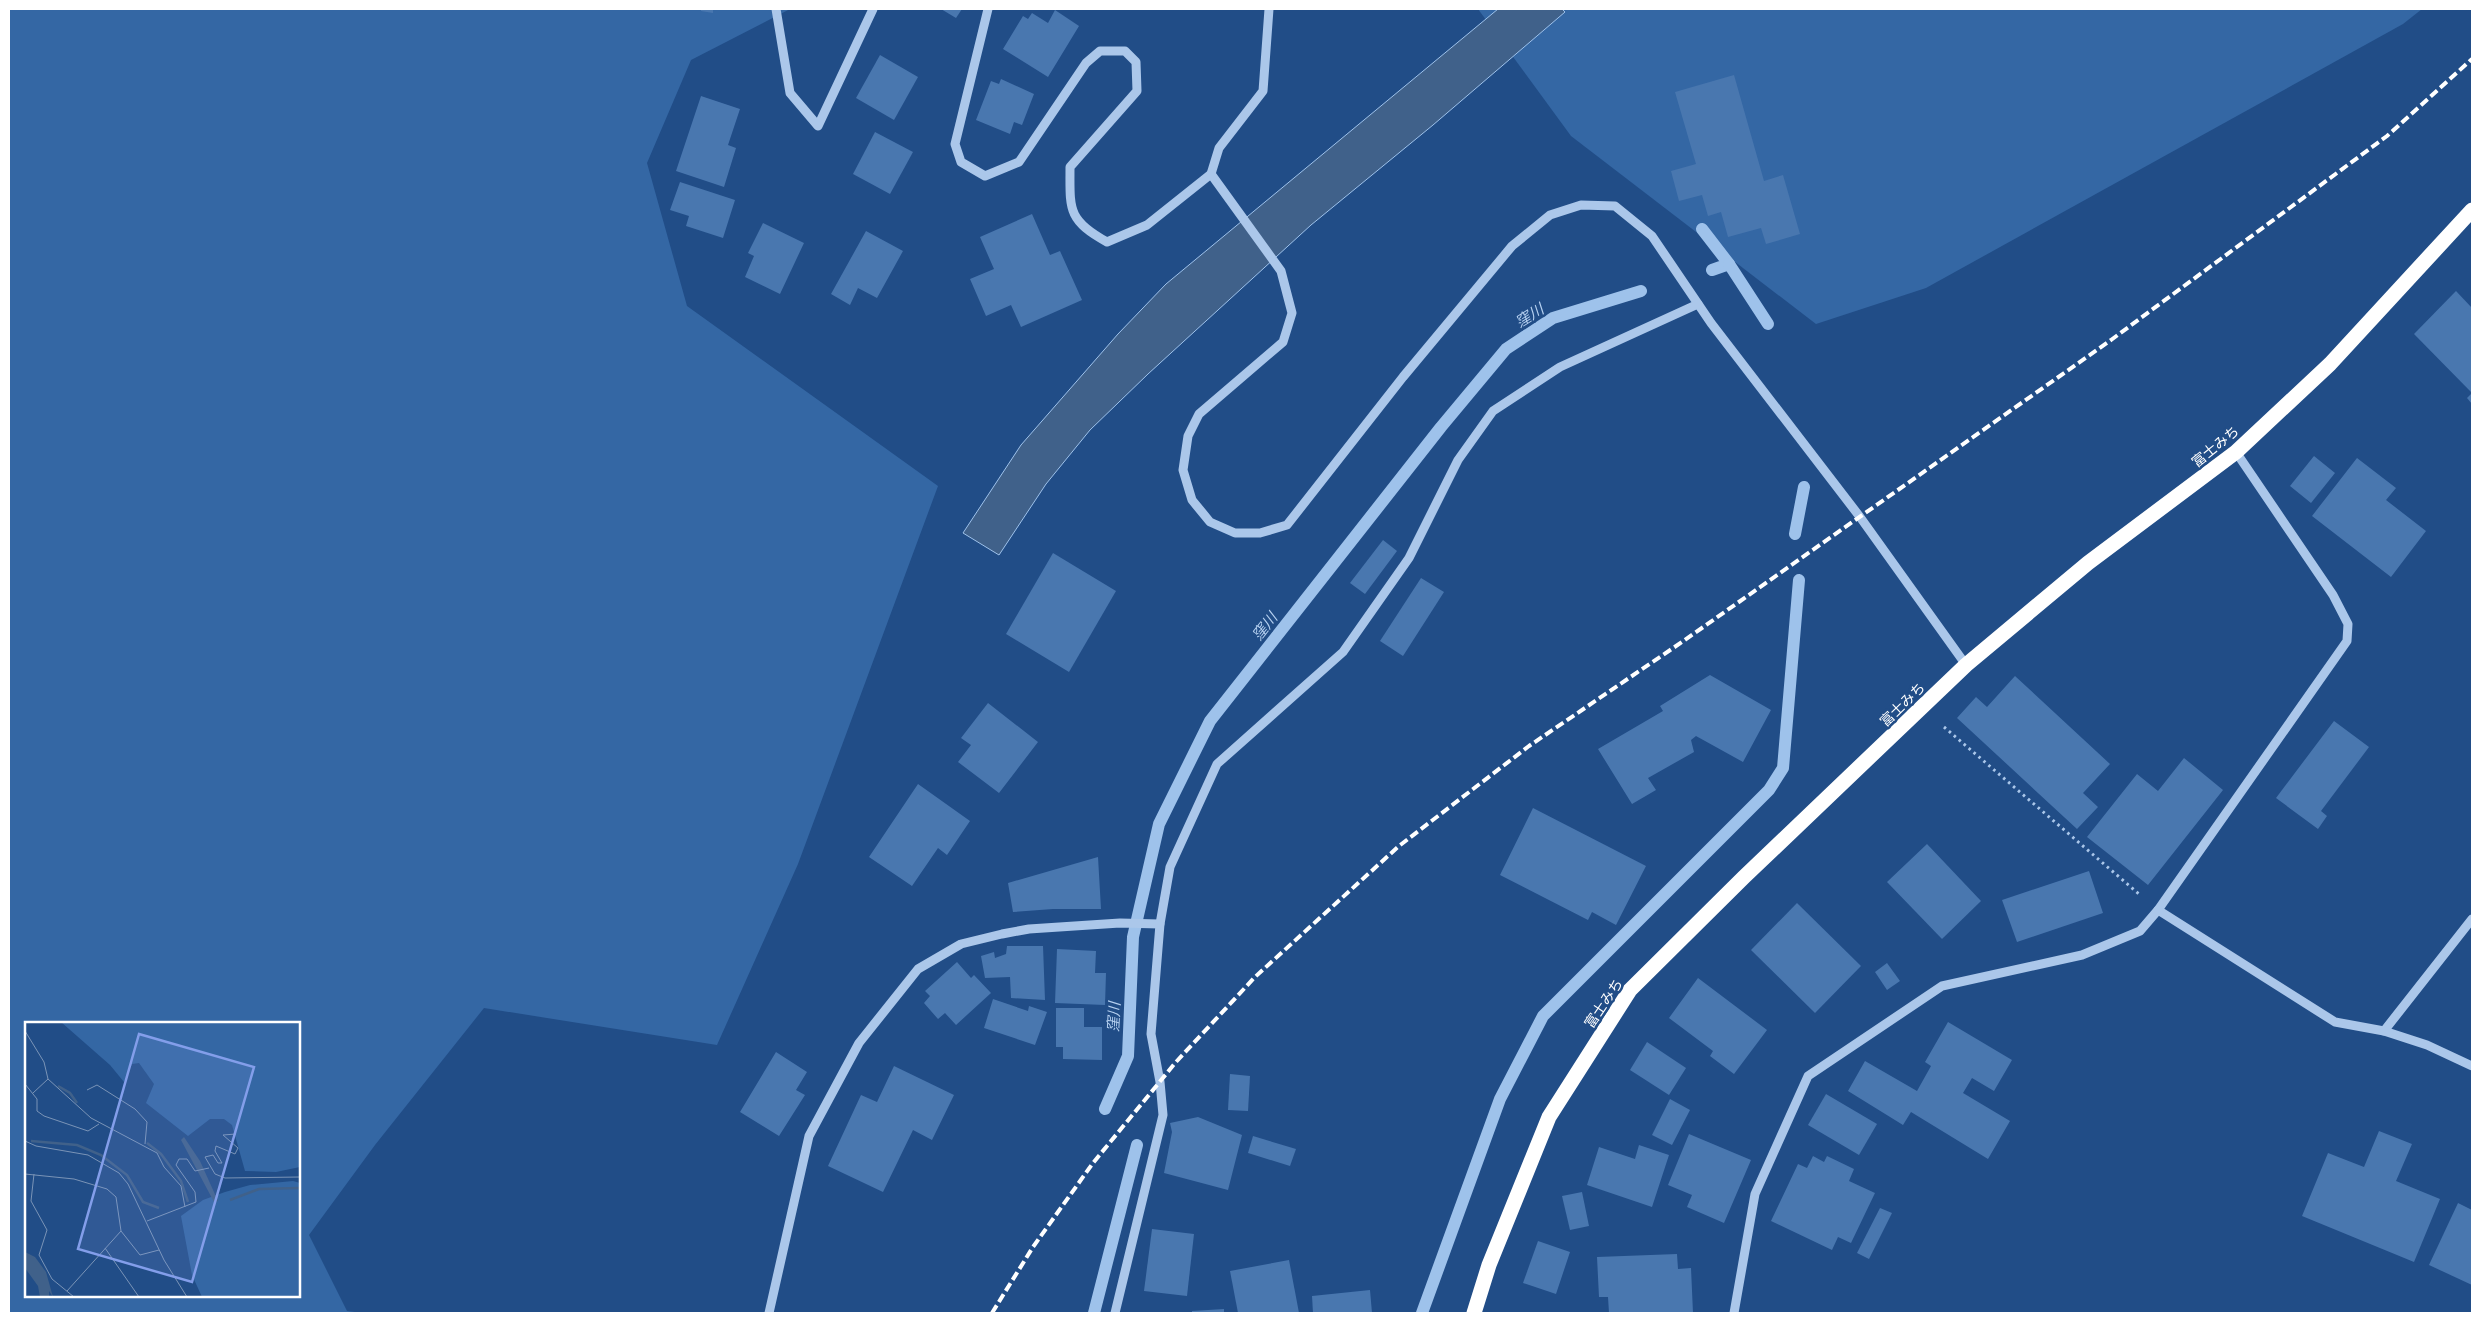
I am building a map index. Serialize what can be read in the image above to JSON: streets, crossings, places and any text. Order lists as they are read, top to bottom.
{
  "streets": {
    "highway": ["富士みち"]
  },
  "water": ["窪川"]
}
